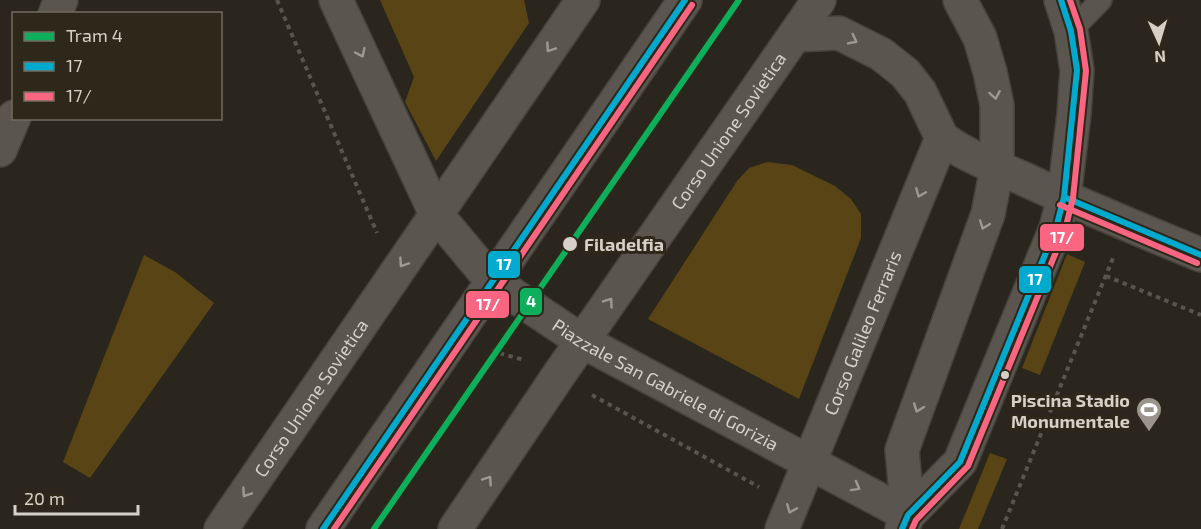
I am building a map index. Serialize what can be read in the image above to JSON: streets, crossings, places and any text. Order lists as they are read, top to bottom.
{
  "streets": {
    "street": ["Corso Unione Sovietica", "Corso Galileo Ferraris", "Piazzale San Gabriele di Gorizia"]
  },
  "crossings": [
    ["Corso Unione Sovietica", "Piazzale San Gabriele di Gorizia"],
    ["Corso Galileo Ferraris", "Piazzale San Gabriele di Gorizia"]
  ],
  "one_way": ["Piazzale San Gabriele di Gorizia"],
  "places": {
    "other": ["Filadelfia"],
    "sports": ["Piscina Stadio Monumentale"]
  },
  "lines": ["tram line 4", "transit line 17", "transit line 17/"],
  "legend": ["Tram 4", "17", "17/"],
  "scale_bar": "20 m",
  "north": "bottom"
}
